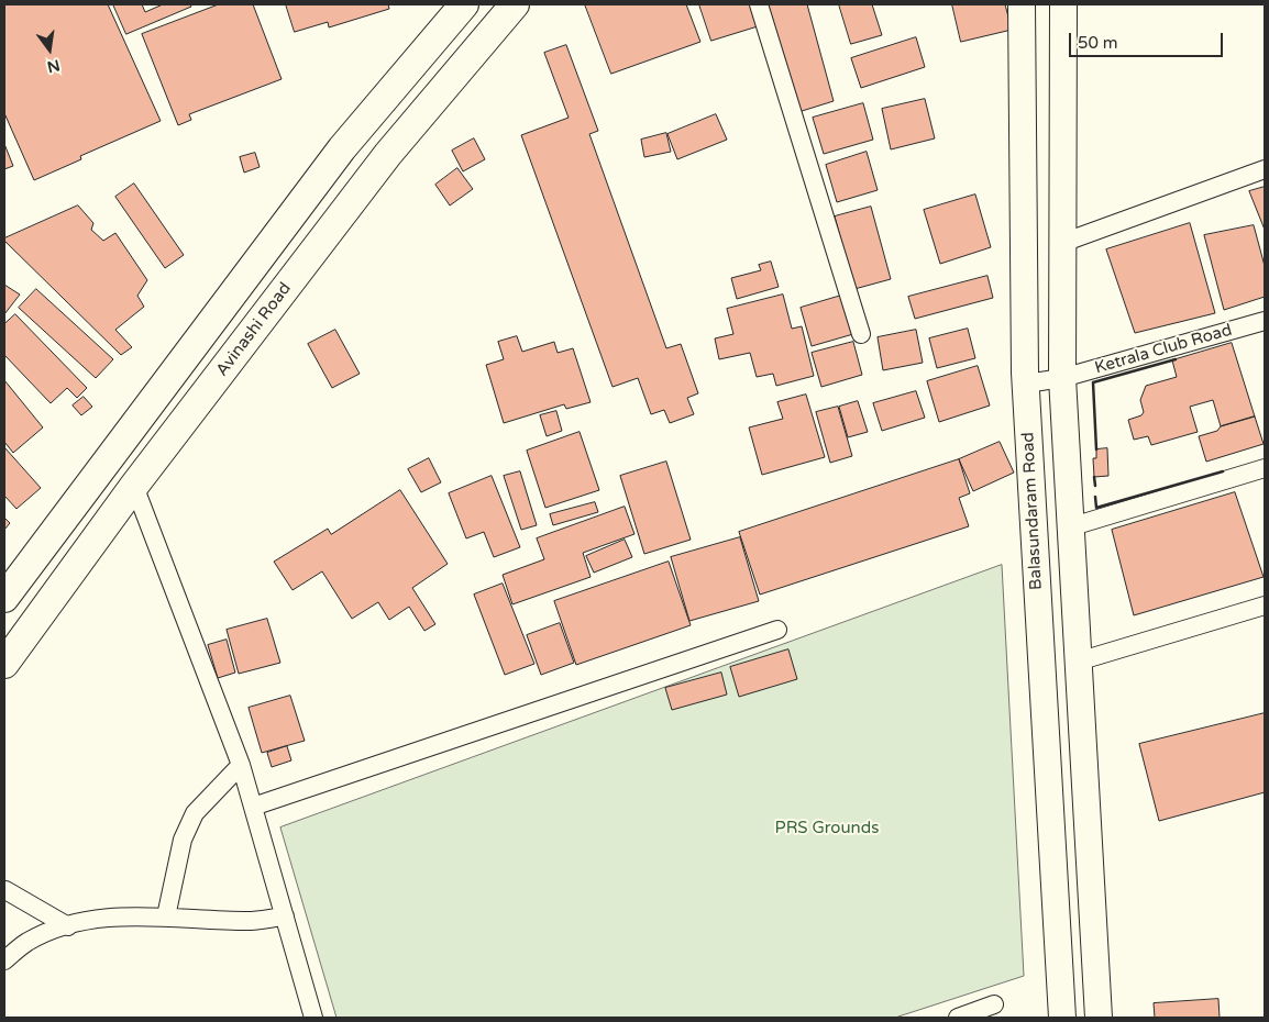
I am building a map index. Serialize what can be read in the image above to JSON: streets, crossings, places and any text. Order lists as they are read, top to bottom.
{
  "streets": {
    "main road": ["Avinashi Road", "Balasundaram Road"],
    "street": ["Ketrala Club Road"]
  },
  "crossings": [
    ["Ketrala Club Road", "Balasundaram Road"]
  ],
  "parks": ["PRS Grounds"],
  "scale_bar": "50 m",
  "north": "bottom"
}
